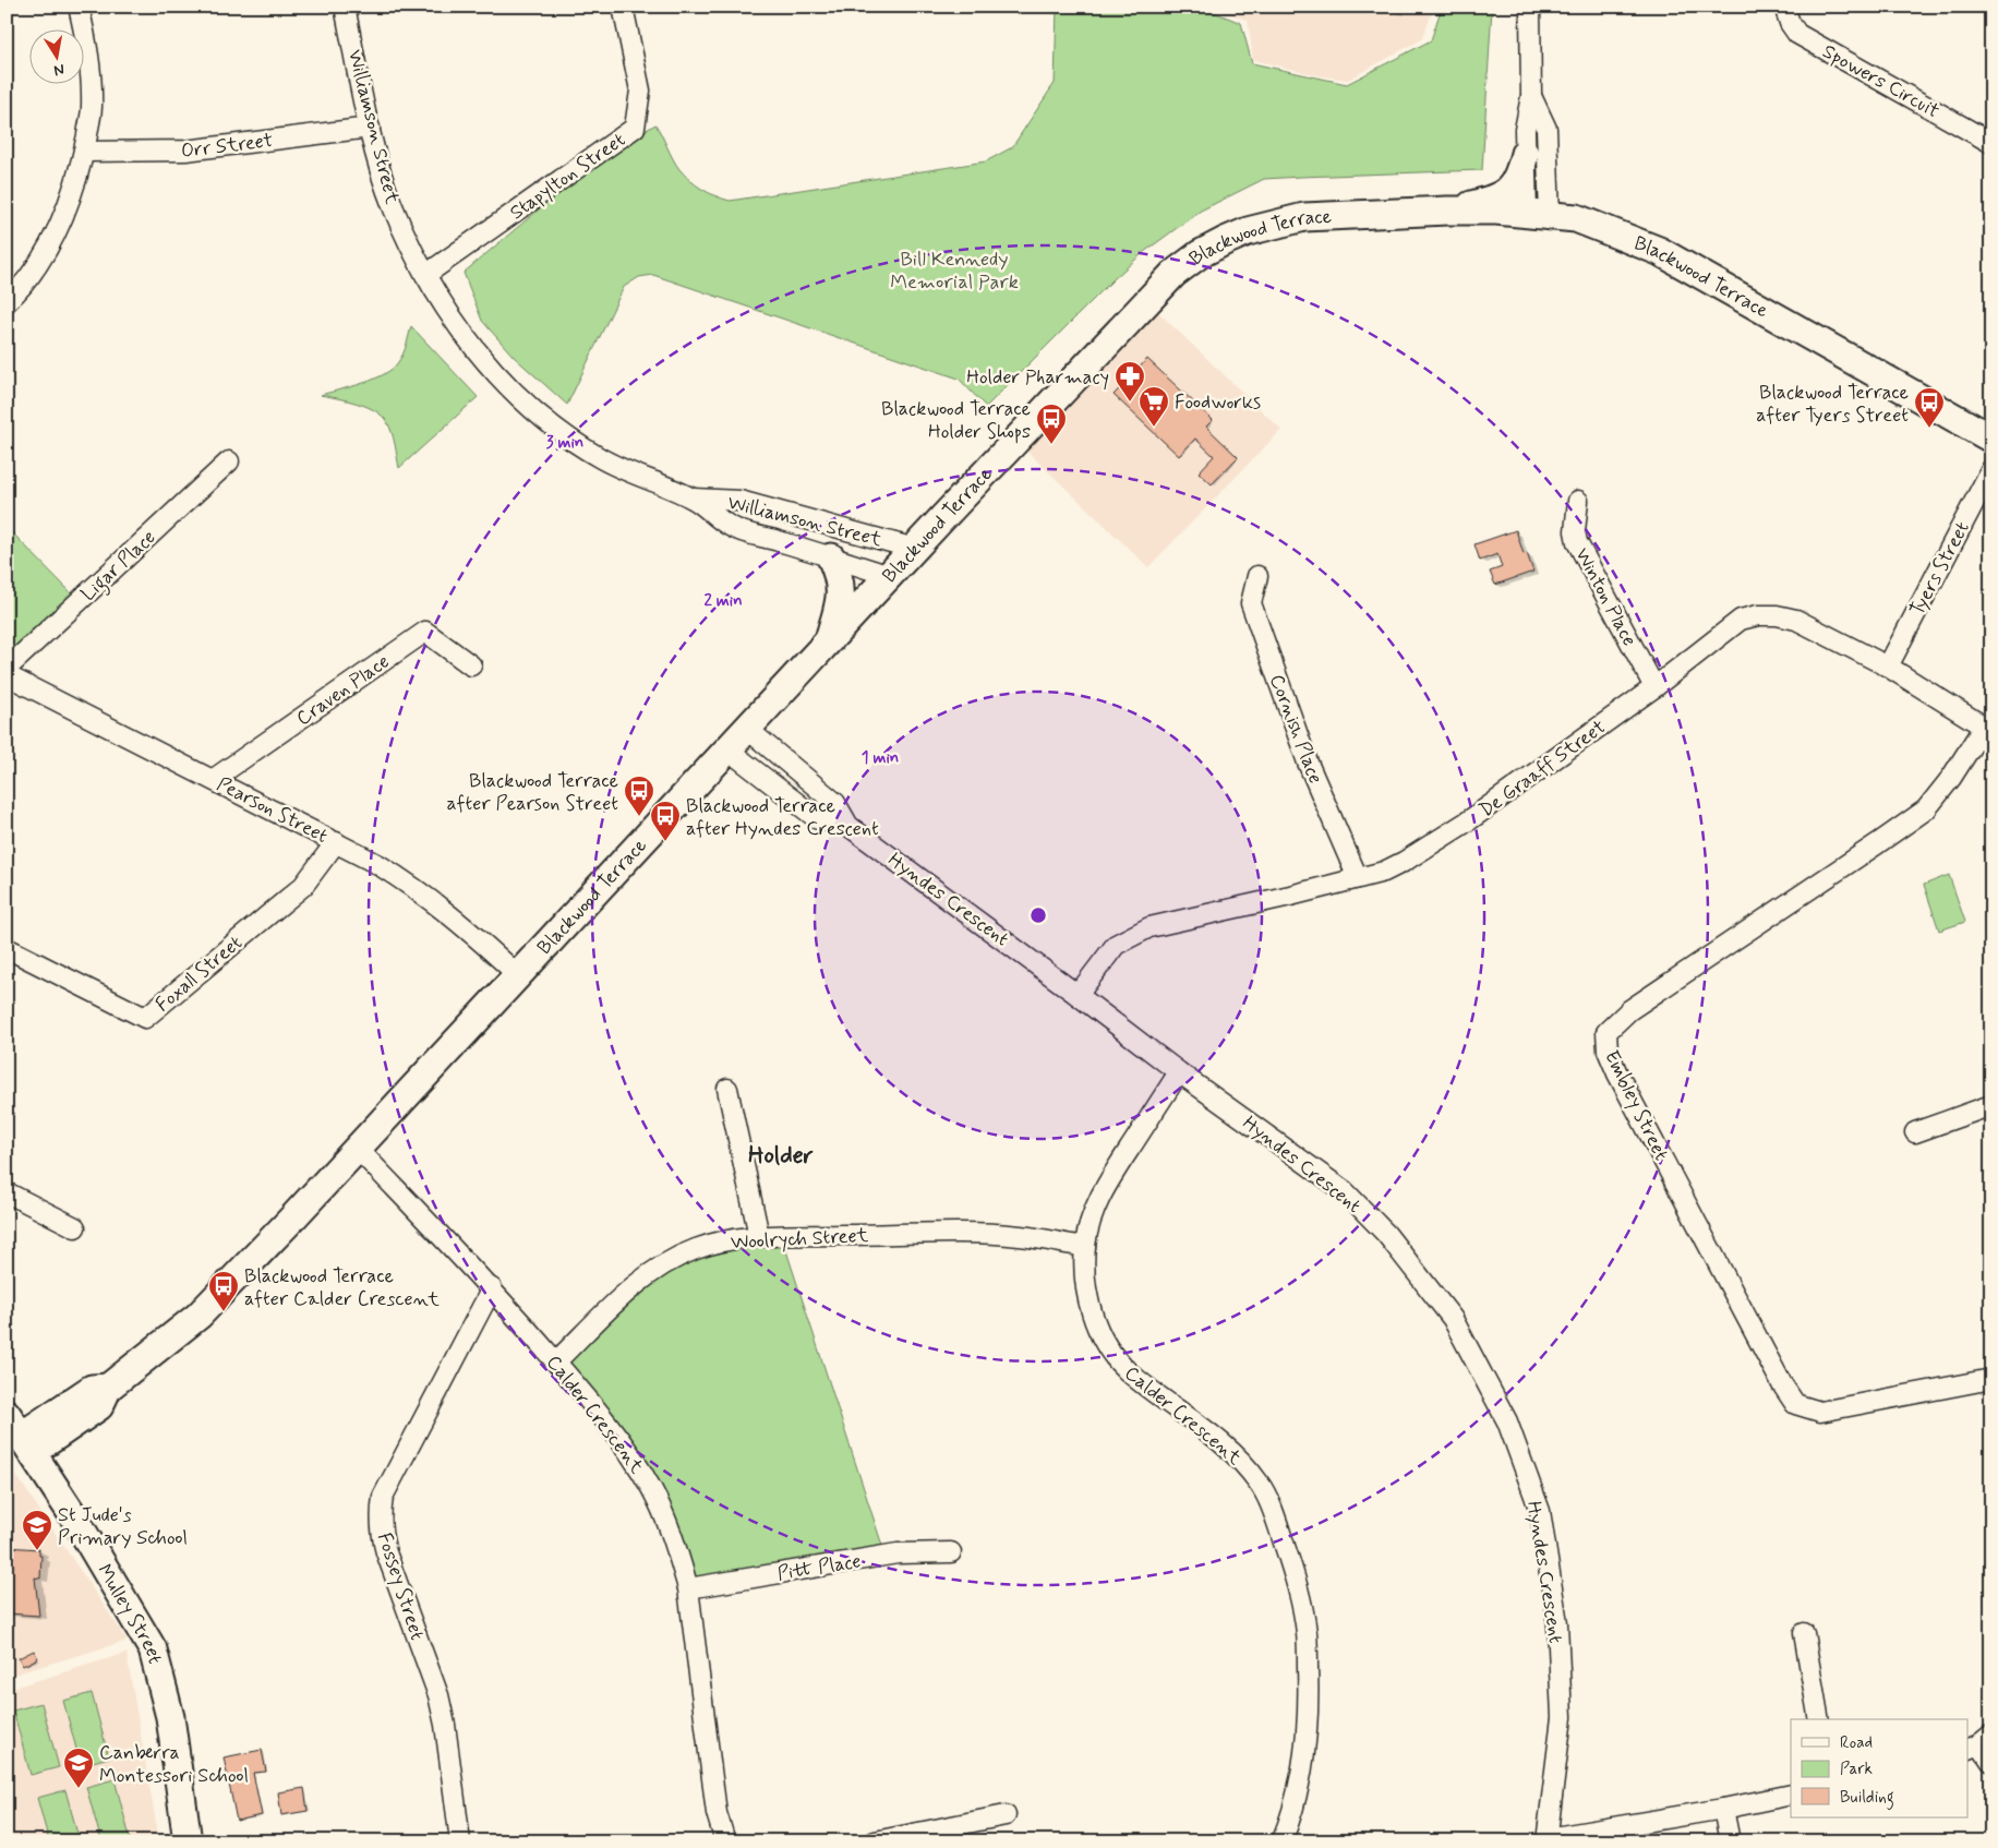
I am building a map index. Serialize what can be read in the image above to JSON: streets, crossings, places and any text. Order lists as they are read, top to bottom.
{
  "streets": {
    "street": [
      "Spowers Circuit",
      "Williamson Street",
      "Orr Street",
      "Stapylton Street",
      "Blackwood Terrace",
      "Ligar Place",
      "Tyers Street",
      "Winton Place",
      "Craven Place",
      "Cornish Place",
      "De Graaff Street",
      "Pearson Street",
      "Hyndes Crescent",
      "Foxall Street",
      "Embley Street",
      "Woolrych Street",
      "Calder Crescent",
      "Pitt Place",
      "Fossey Street",
      "Mulley Street"
    ]
  },
  "crossings": [
    ["Williamson Street", "Orr Street"],
    ["Williamson Street", "Stapylton Street"],
    ["Williamson Street", "Blackwood Terrace"],
    ["Blackwood Terrace", "Pearson Street"],
    ["Blackwood Terrace", "Hyndes Crescent"],
    ["Blackwood Terrace", "Calder Crescent"],
    ["Blackwood Terrace", "Mulley Street"],
    ["Tyers Street", "De Graaff Street"],
    ["Winton Place", "De Graaff Street"],
    ["Craven Place", "Pearson Street"],
    ["Cornish Place", "De Graaff Street"],
    ["De Graaff Street", "Hyndes Crescent"],
    ["De Graaff Street", "Embley Street"],
    ["Pearson Street", "Foxall Street"],
    ["Hyndes Crescent", "Calder Crescent"],
    ["Woolrych Street", "Calder Crescent"],
    ["Calder Crescent", "Pitt Place"],
    ["Calder Crescent", "Fossey Street"]
  ],
  "districts": ["Holder"],
  "parks": ["Bill Kennedy Memorial Park"],
  "places": {
    "pharmacy": ["Holder Pharmacy"],
    "supermarket": ["Foodworks"],
    "bus stop": [
      "Blackwood Terrace after Tyers Street",
      "Blackwood Terrace Holder Shops",
      "Blackwood Terrace after Pearson Street",
      "Blackwood Terrace after Hyndes Crescent",
      "Blackwood Terrace after Calder Crescent"
    ],
    "school or university": ["St Jude's Primary School", "Canberra Montessori School"]
  },
  "legend": ["Road", "Park", "Building"],
  "north": "bottom",
  "rings": ["3 min", "2 min", "1 min"]
}
